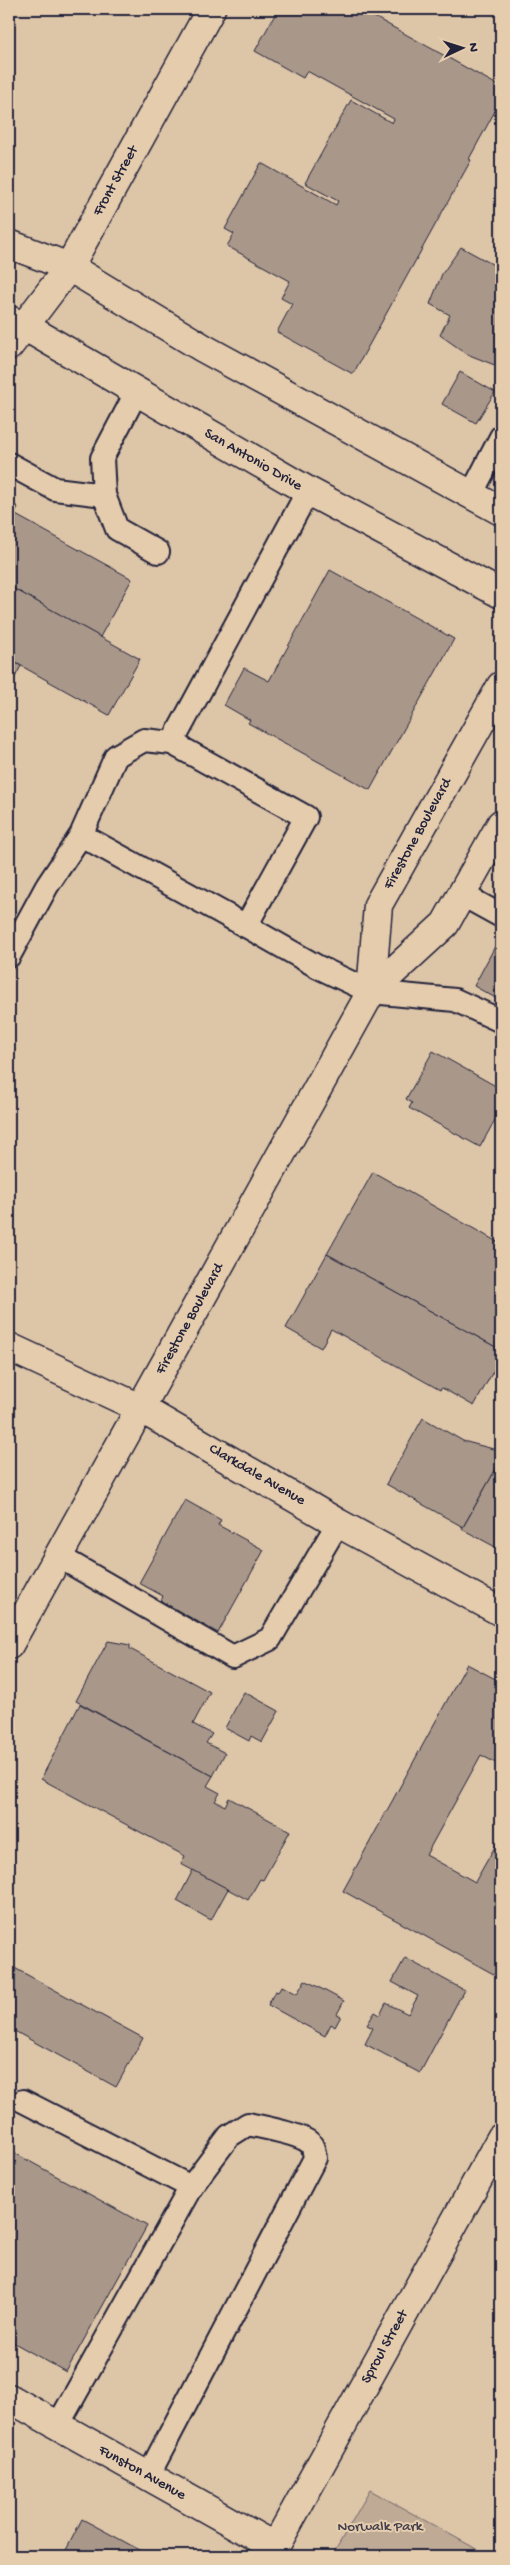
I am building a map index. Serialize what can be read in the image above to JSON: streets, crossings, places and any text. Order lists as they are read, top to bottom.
{
  "streets": {
    "street": [
      "Front Street",
      "San Antonio Drive",
      "Firestone Boulevard",
      "Clarkdale Avenue",
      "Sproul Street",
      "Funston Avenue"
    ]
  },
  "crossings": [
    ["Front Street", "San Antonio Drive"],
    ["Firestone Boulevard", "Clarkdale Avenue"],
    ["Sproul Street", "Funston Avenue"]
  ],
  "parks": ["Norwalk Park"],
  "north": "right"
}
